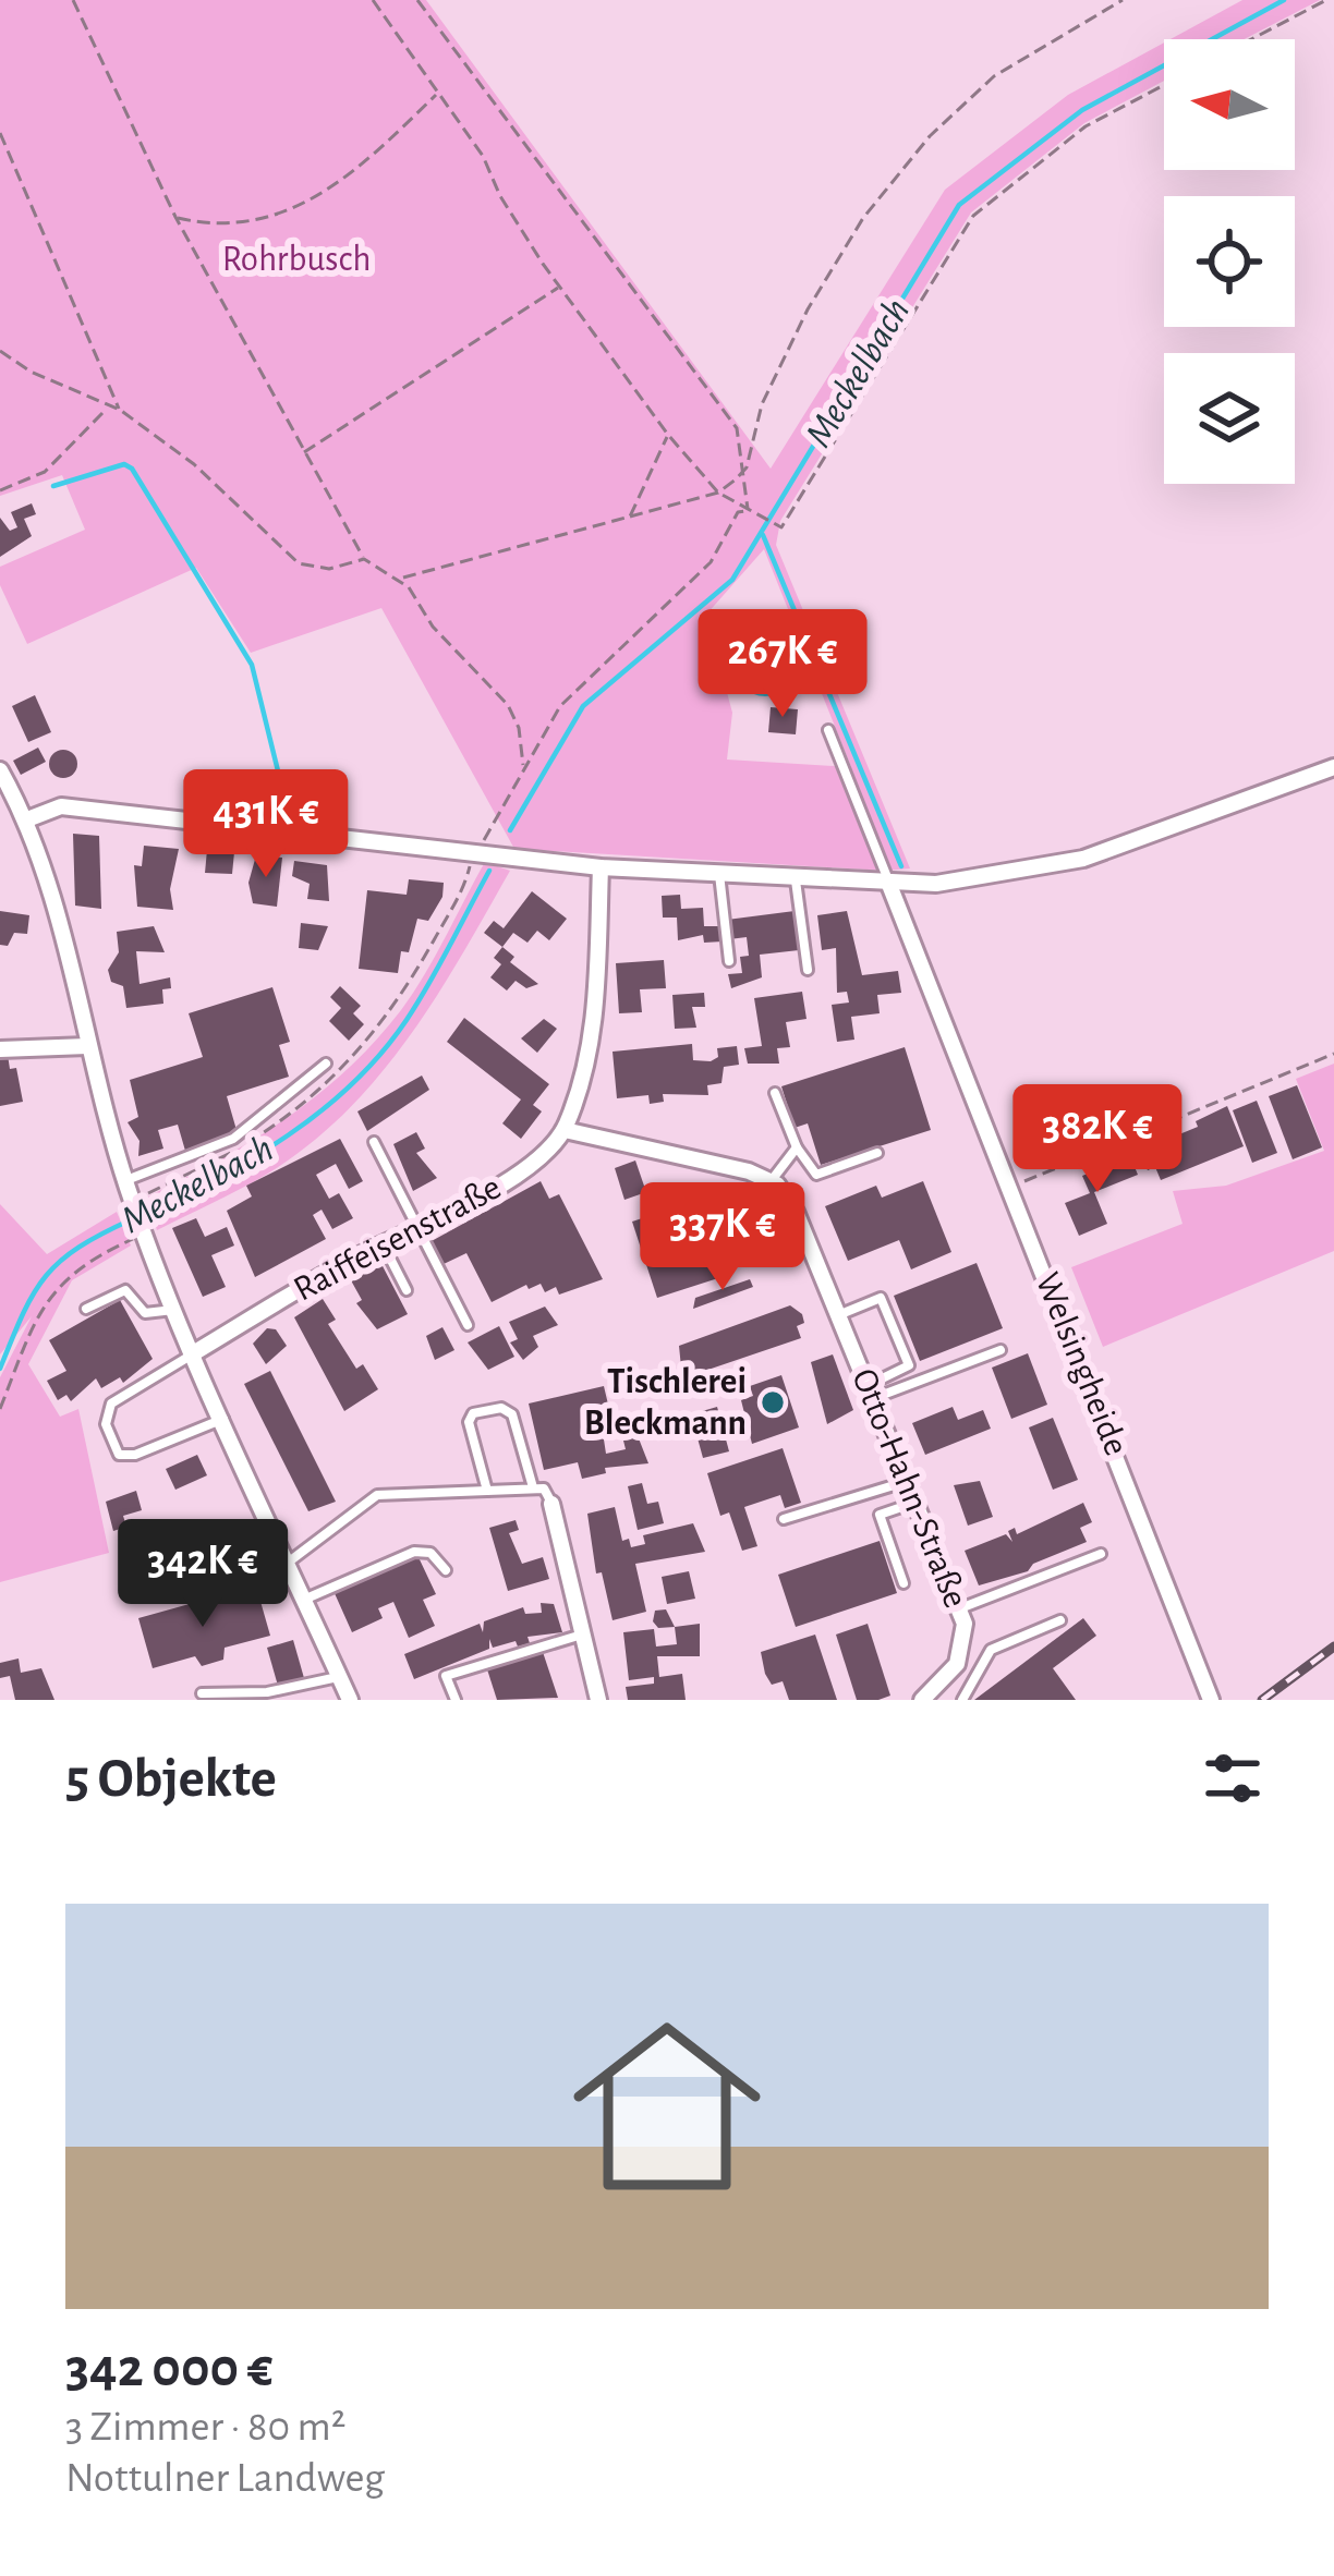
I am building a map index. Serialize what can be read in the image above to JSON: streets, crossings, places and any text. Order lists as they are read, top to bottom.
{
  "streets": {
    "street": ["Raiffeisenstraße", "Welsingheide", "Otto-Hahn-Straße"]
  },
  "water": ["Meckelbach"],
  "parks": ["Rohrbusch"],
  "places": ["Tischlerei Bleckmann"],
  "north": "left",
  "page": {
    "price": [
      "267K €",
      "431K €",
      "382K €",
      "337K €",
      "342K €"
    ],
    "heading": "5 Objekte",
    "list": [
      {
        "name": "342 000 €",
        "note": "3 Zimmer · 80 m² · Nottulner Landweg"
      }
    ]
  }
}
